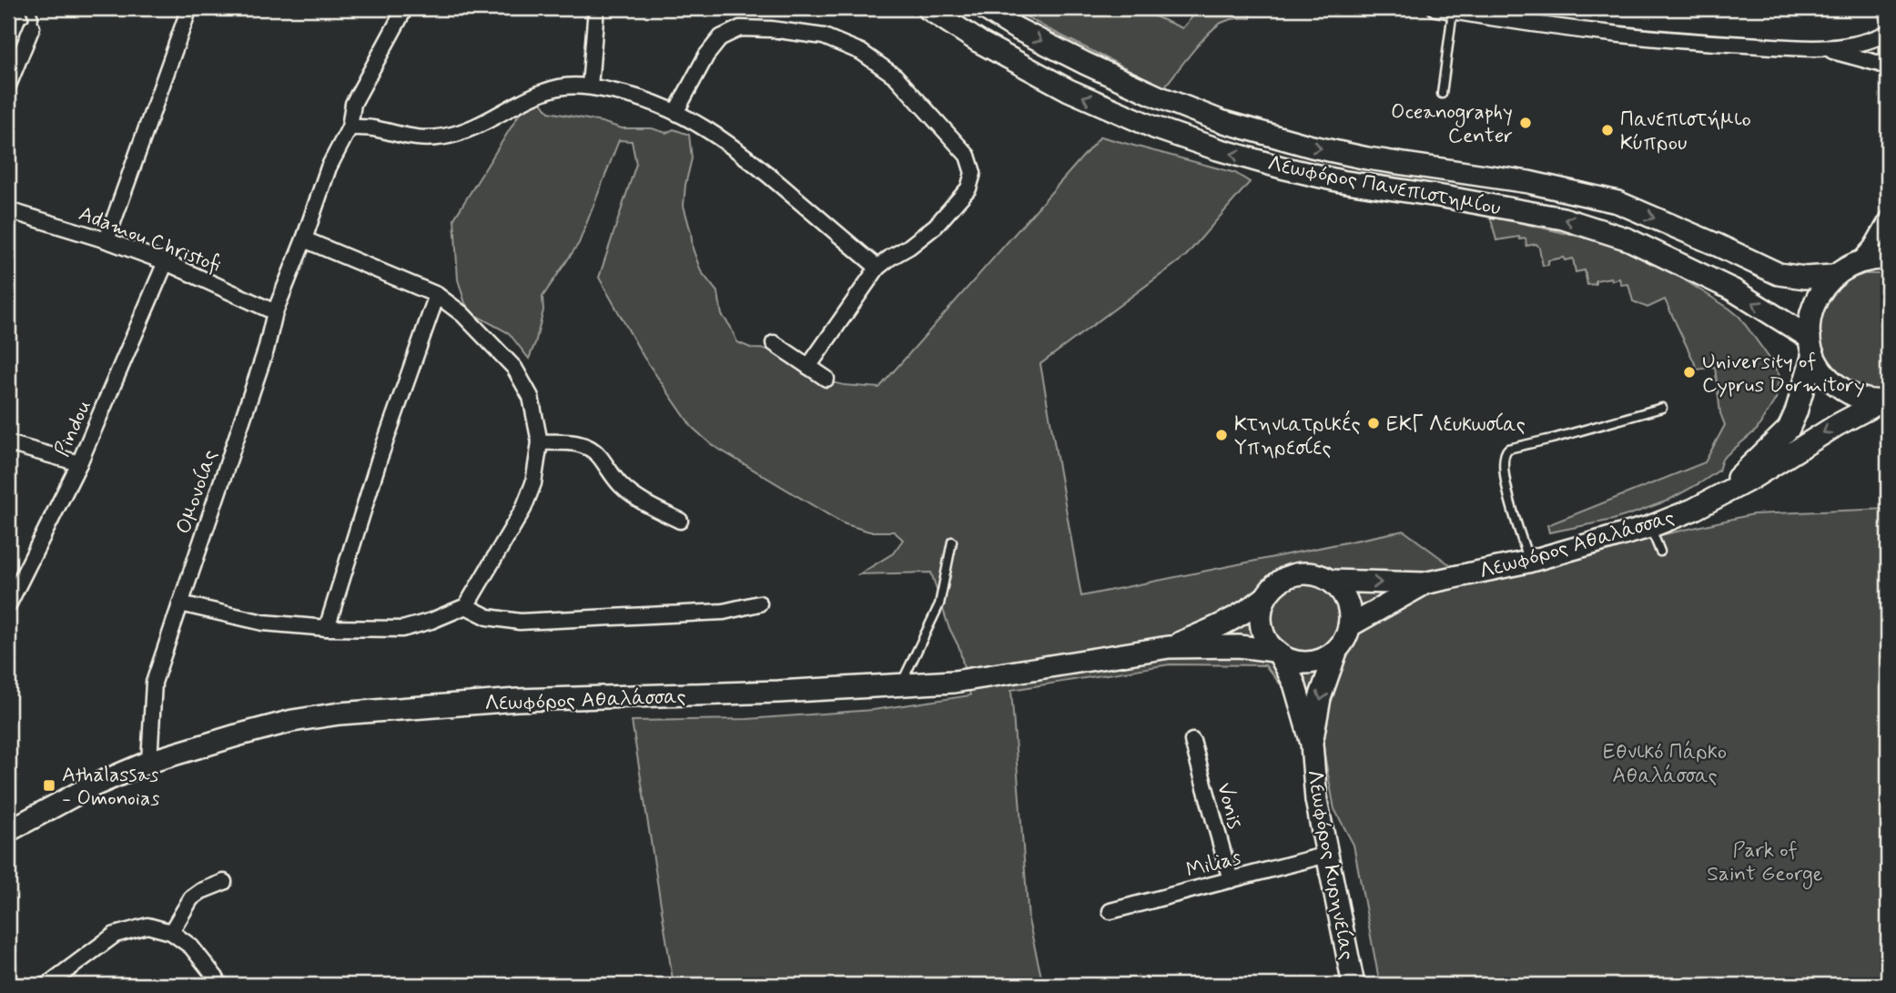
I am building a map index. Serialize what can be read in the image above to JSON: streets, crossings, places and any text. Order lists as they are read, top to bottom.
{
  "streets": {
    "main road": ["Λεωφόρος Πανεπιστημίου", "Λεωφόρος Αθαλάσσας", "Λεωφόρος Κυρηνείας"],
    "street": [
      "Adamou Christofi",
      "Pindou",
      "Ομονοίας",
      "Vonis",
      "Milias"
    ]
  },
  "crossings": [
    ["Λεωφόρος Πανεπιστημίου", "Λεωφόρος Αθαλάσσας"],
    ["Adamou Christofi", "Pindou"],
    ["Adamou Christofi", "Ομονοίας"],
    ["Ομονοίας", "Λεωφόρος Αθαλάσσας"],
    ["Λεωφόρος Αθαλάσσας", "Λεωφόρος Κυρηνείας"],
    ["Vonis", "Milias"],
    ["Milias", "Λεωφόρος Κυρηνείας"]
  ],
  "parks": ["Εθνικό Πάρκο Αθαλάσσας", "Park of Saint George"],
  "places": {
    "other": [
      "Oceanography Center",
      "Πανεπιστήμιο Κύπρου",
      "University of Cyprus Dormitory",
      "ΕΚΓ Λευκωσίας",
      "Κτηνιατρικές Υπηρεσίες"
    ],
    "transit": ["Athalassas - Omonoias"]
  }
}
